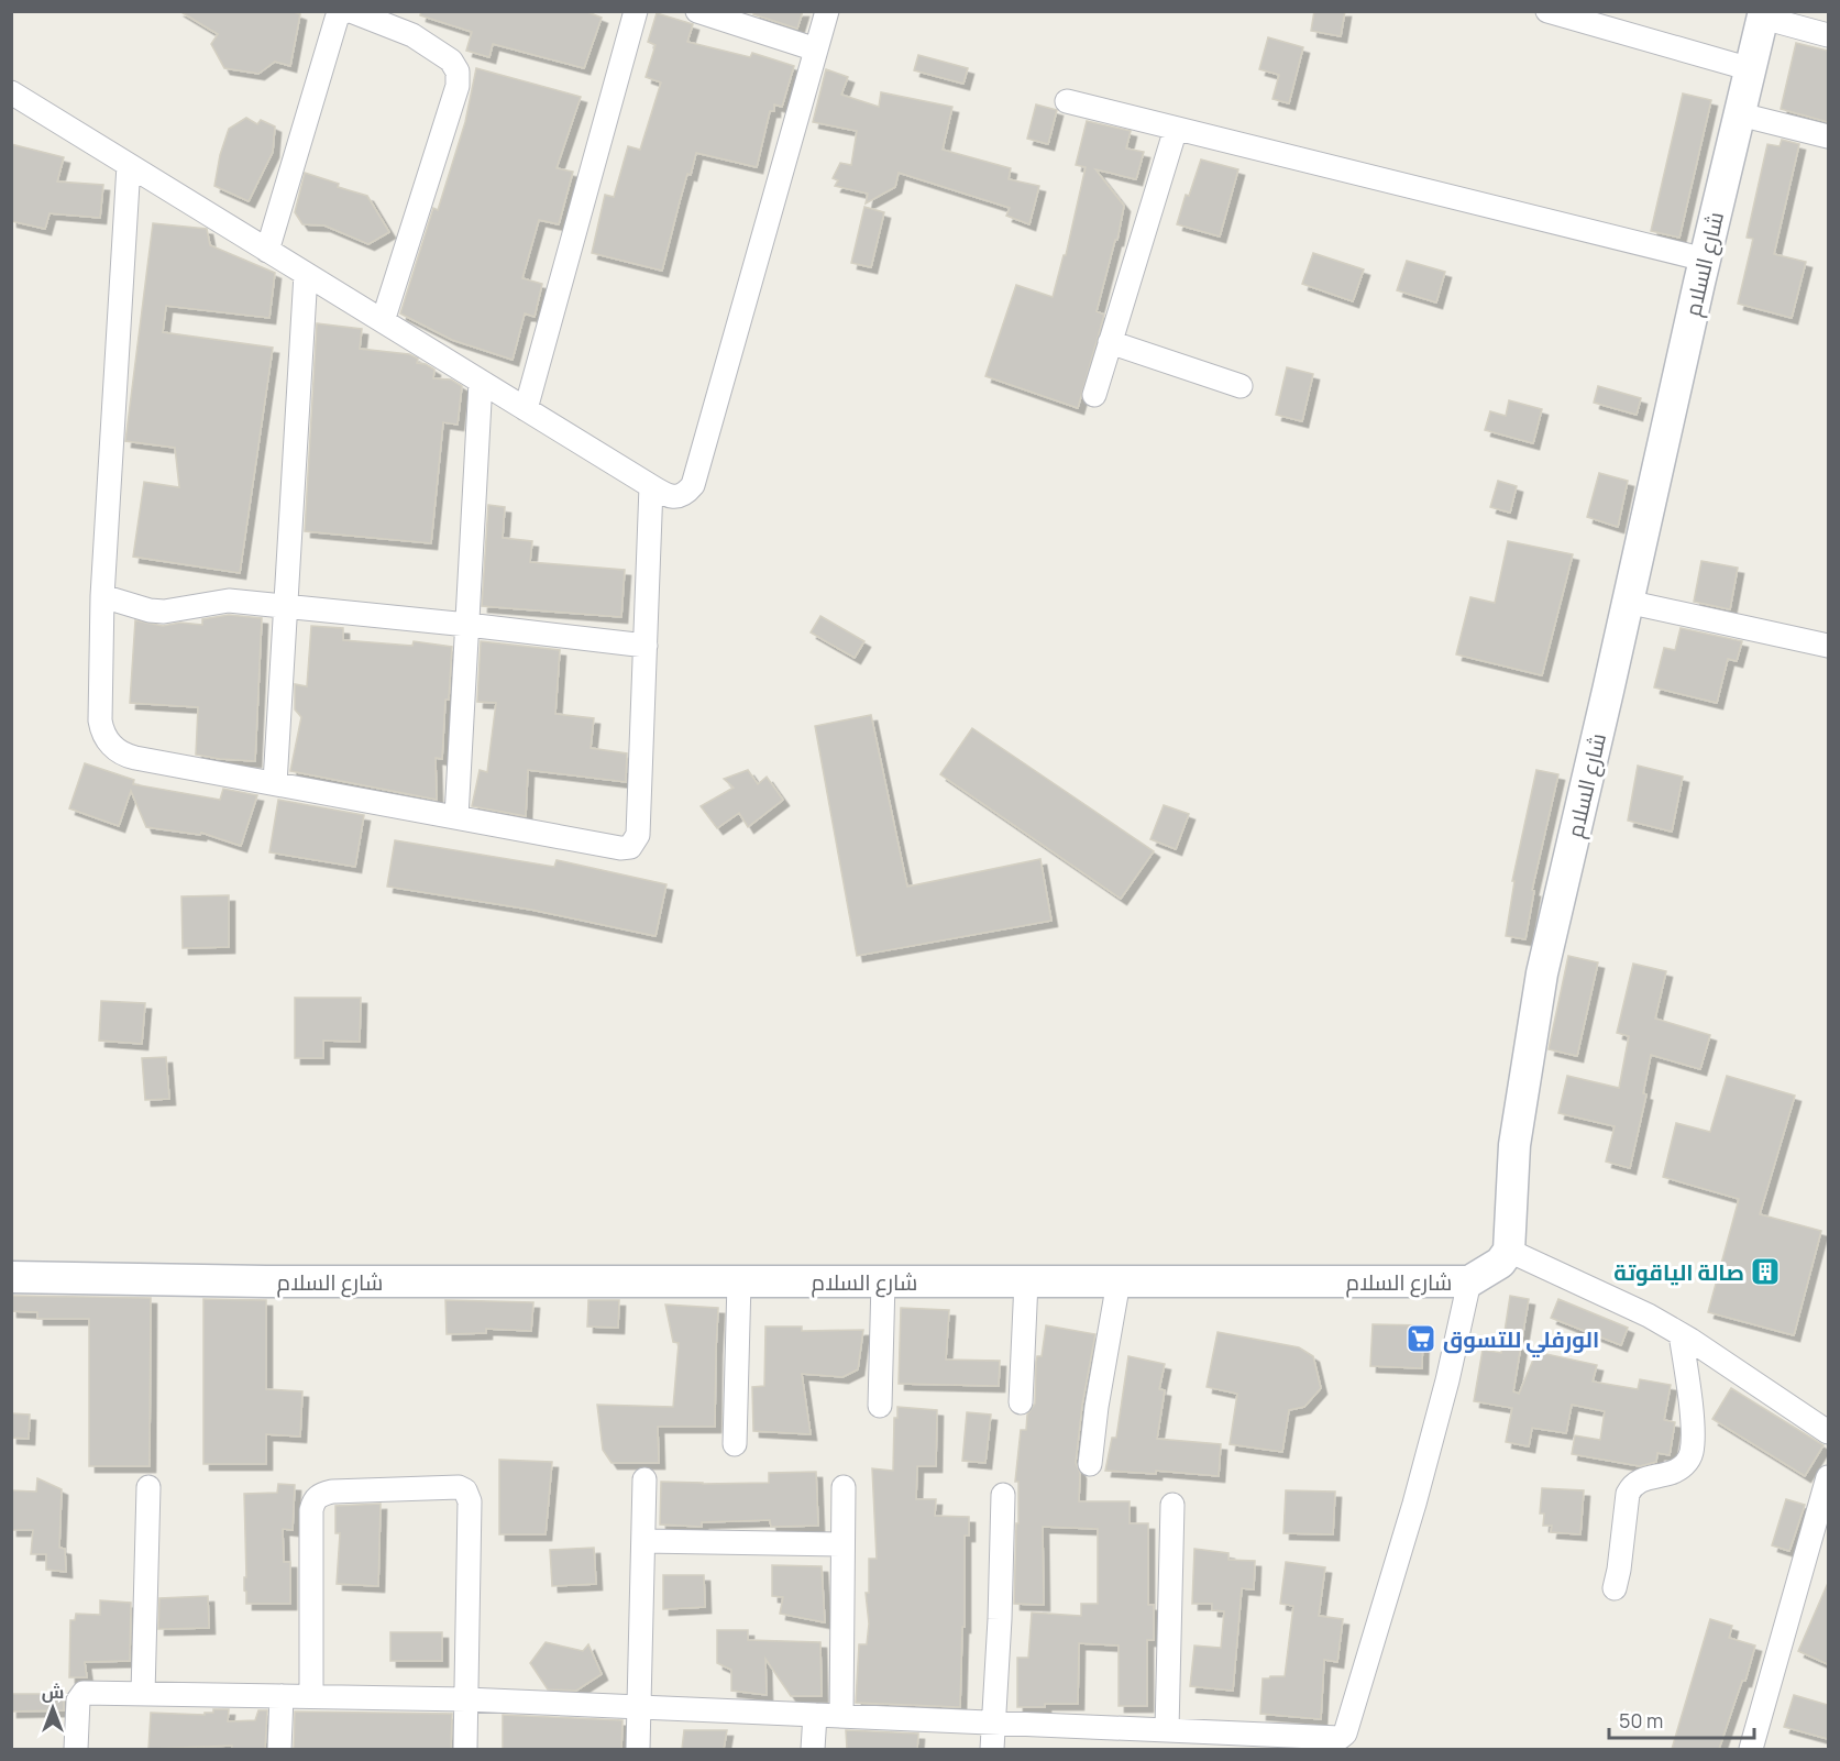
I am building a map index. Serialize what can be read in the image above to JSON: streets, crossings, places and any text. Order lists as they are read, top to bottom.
{
  "streets": {
    "main road": ["شارع السلام"]
  },
  "places": {
    "building": ["صالة الياقوتة"],
    "supermarket": ["الورفلي للتسوق"]
  },
  "scale_bar": "50 m",
  "north": "top"
}
